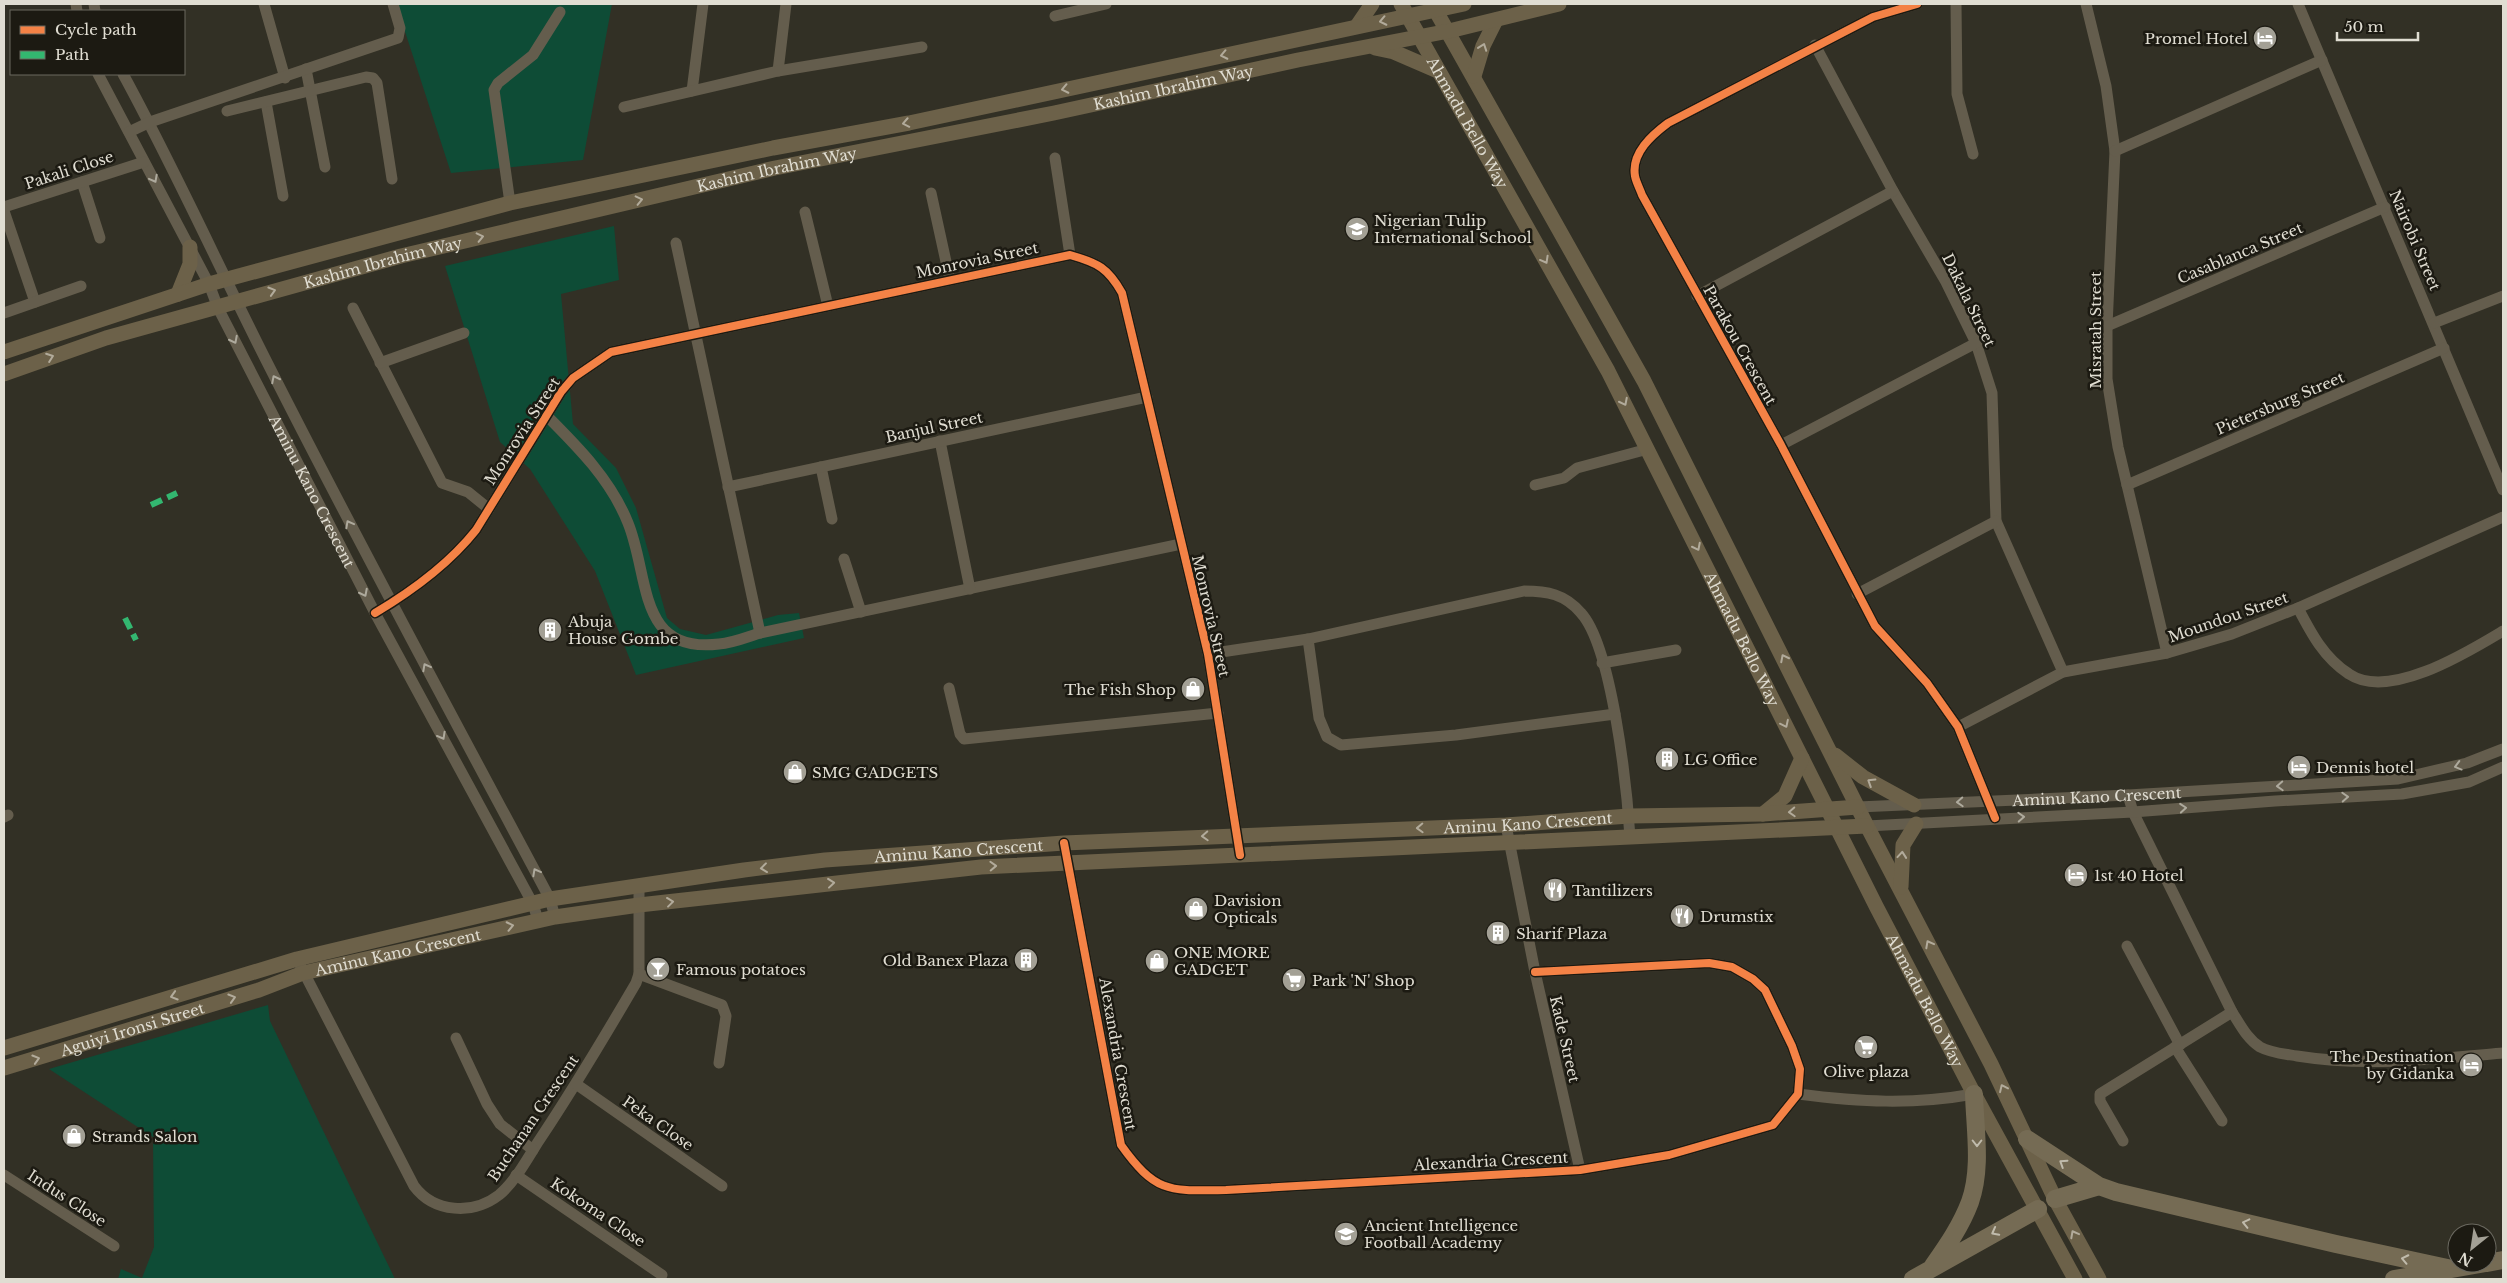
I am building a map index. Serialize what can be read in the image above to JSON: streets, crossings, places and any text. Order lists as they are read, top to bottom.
{
  "streets": {
    "main road": [
      "Kashim Ibrahim Way",
      "Ahmadu Bello Way",
      "Aminu Kano Crescent",
      "Aguiyi Ironsi Street"
    ],
    "street": [
      "Pakali Close",
      "Nairobi Street",
      "Casablanca Street",
      "Monrovia Street",
      "Dakala Street",
      "Misratah Street",
      "Parakou Crescent",
      "Pietersburg Street",
      "Banjul Street",
      "Moundou Street",
      "Kade Street",
      "Alexandria Crescent",
      "Buchanan Crescent",
      "Peka Close",
      "Indus Close",
      "Kokoma Close"
    ]
  },
  "crossings": [
    ["Kashim Ibrahim Way", "Ahmadu Bello Way"],
    ["Kashim Ibrahim Way", "Aminu Kano Crescent"],
    ["Ahmadu Bello Way", "Aminu Kano Crescent"],
    ["Pakali Close", "Aminu Kano Crescent"],
    ["Nairobi Street", "Casablanca Street"],
    ["Nairobi Street", "Pietersburg Street"],
    ["Casablanca Street", "Misratah Street"],
    ["Monrovia Street", "Banjul Street"],
    ["Monrovia Street", "Aminu Kano Crescent"],
    ["Dakala Street", "Parakou Crescent"],
    ["Dakala Street", "Moundou Street"],
    ["Misratah Street", "Pietersburg Street"],
    ["Misratah Street", "Moundou Street"],
    ["Parakou Crescent", "Aminu Kano Crescent"],
    ["Parakou Crescent", "Moundou Street"],
    ["Aminu Kano Crescent", "Aguiyi Ironsi Street"],
    ["Aminu Kano Crescent", "Kade Street"],
    ["Aminu Kano Crescent", "Alexandria Crescent"],
    ["Aminu Kano Crescent", "Buchanan Crescent"],
    ["Kade Street", "Alexandria Crescent"],
    ["Buchanan Crescent", "Peka Close"],
    ["Buchanan Crescent", "Kokoma Close"]
  ],
  "places": {
    "hotel": [
      "Promel Hotel",
      "Dennis hotel",
      "1st 40 Hotel",
      "The Destination by Gidanka"
    ],
    "school or university": ["Nigerian Tulip International School", "Ancient Intelligence Football Academy"],
    "building": [
      "Abuja House Gombe",
      "LG Office",
      "Sharif Plaza",
      "Old Banex Plaza"
    ],
    "shop": [
      "The Fish Shop",
      "SMG GADGETS",
      "Davision Opticals",
      "ONE MORE GADGET",
      "Strands Salon"
    ],
    "restaurant": ["Tantilizers", "Drumstix"],
    "bar": ["Famous potatoes"],
    "supermarket": ["Park 'N' Shop", "Olive plaza"]
  },
  "legend": ["Cycle path", "Path"],
  "scale_bar": "50 m",
  "north": "bottom left"
}
